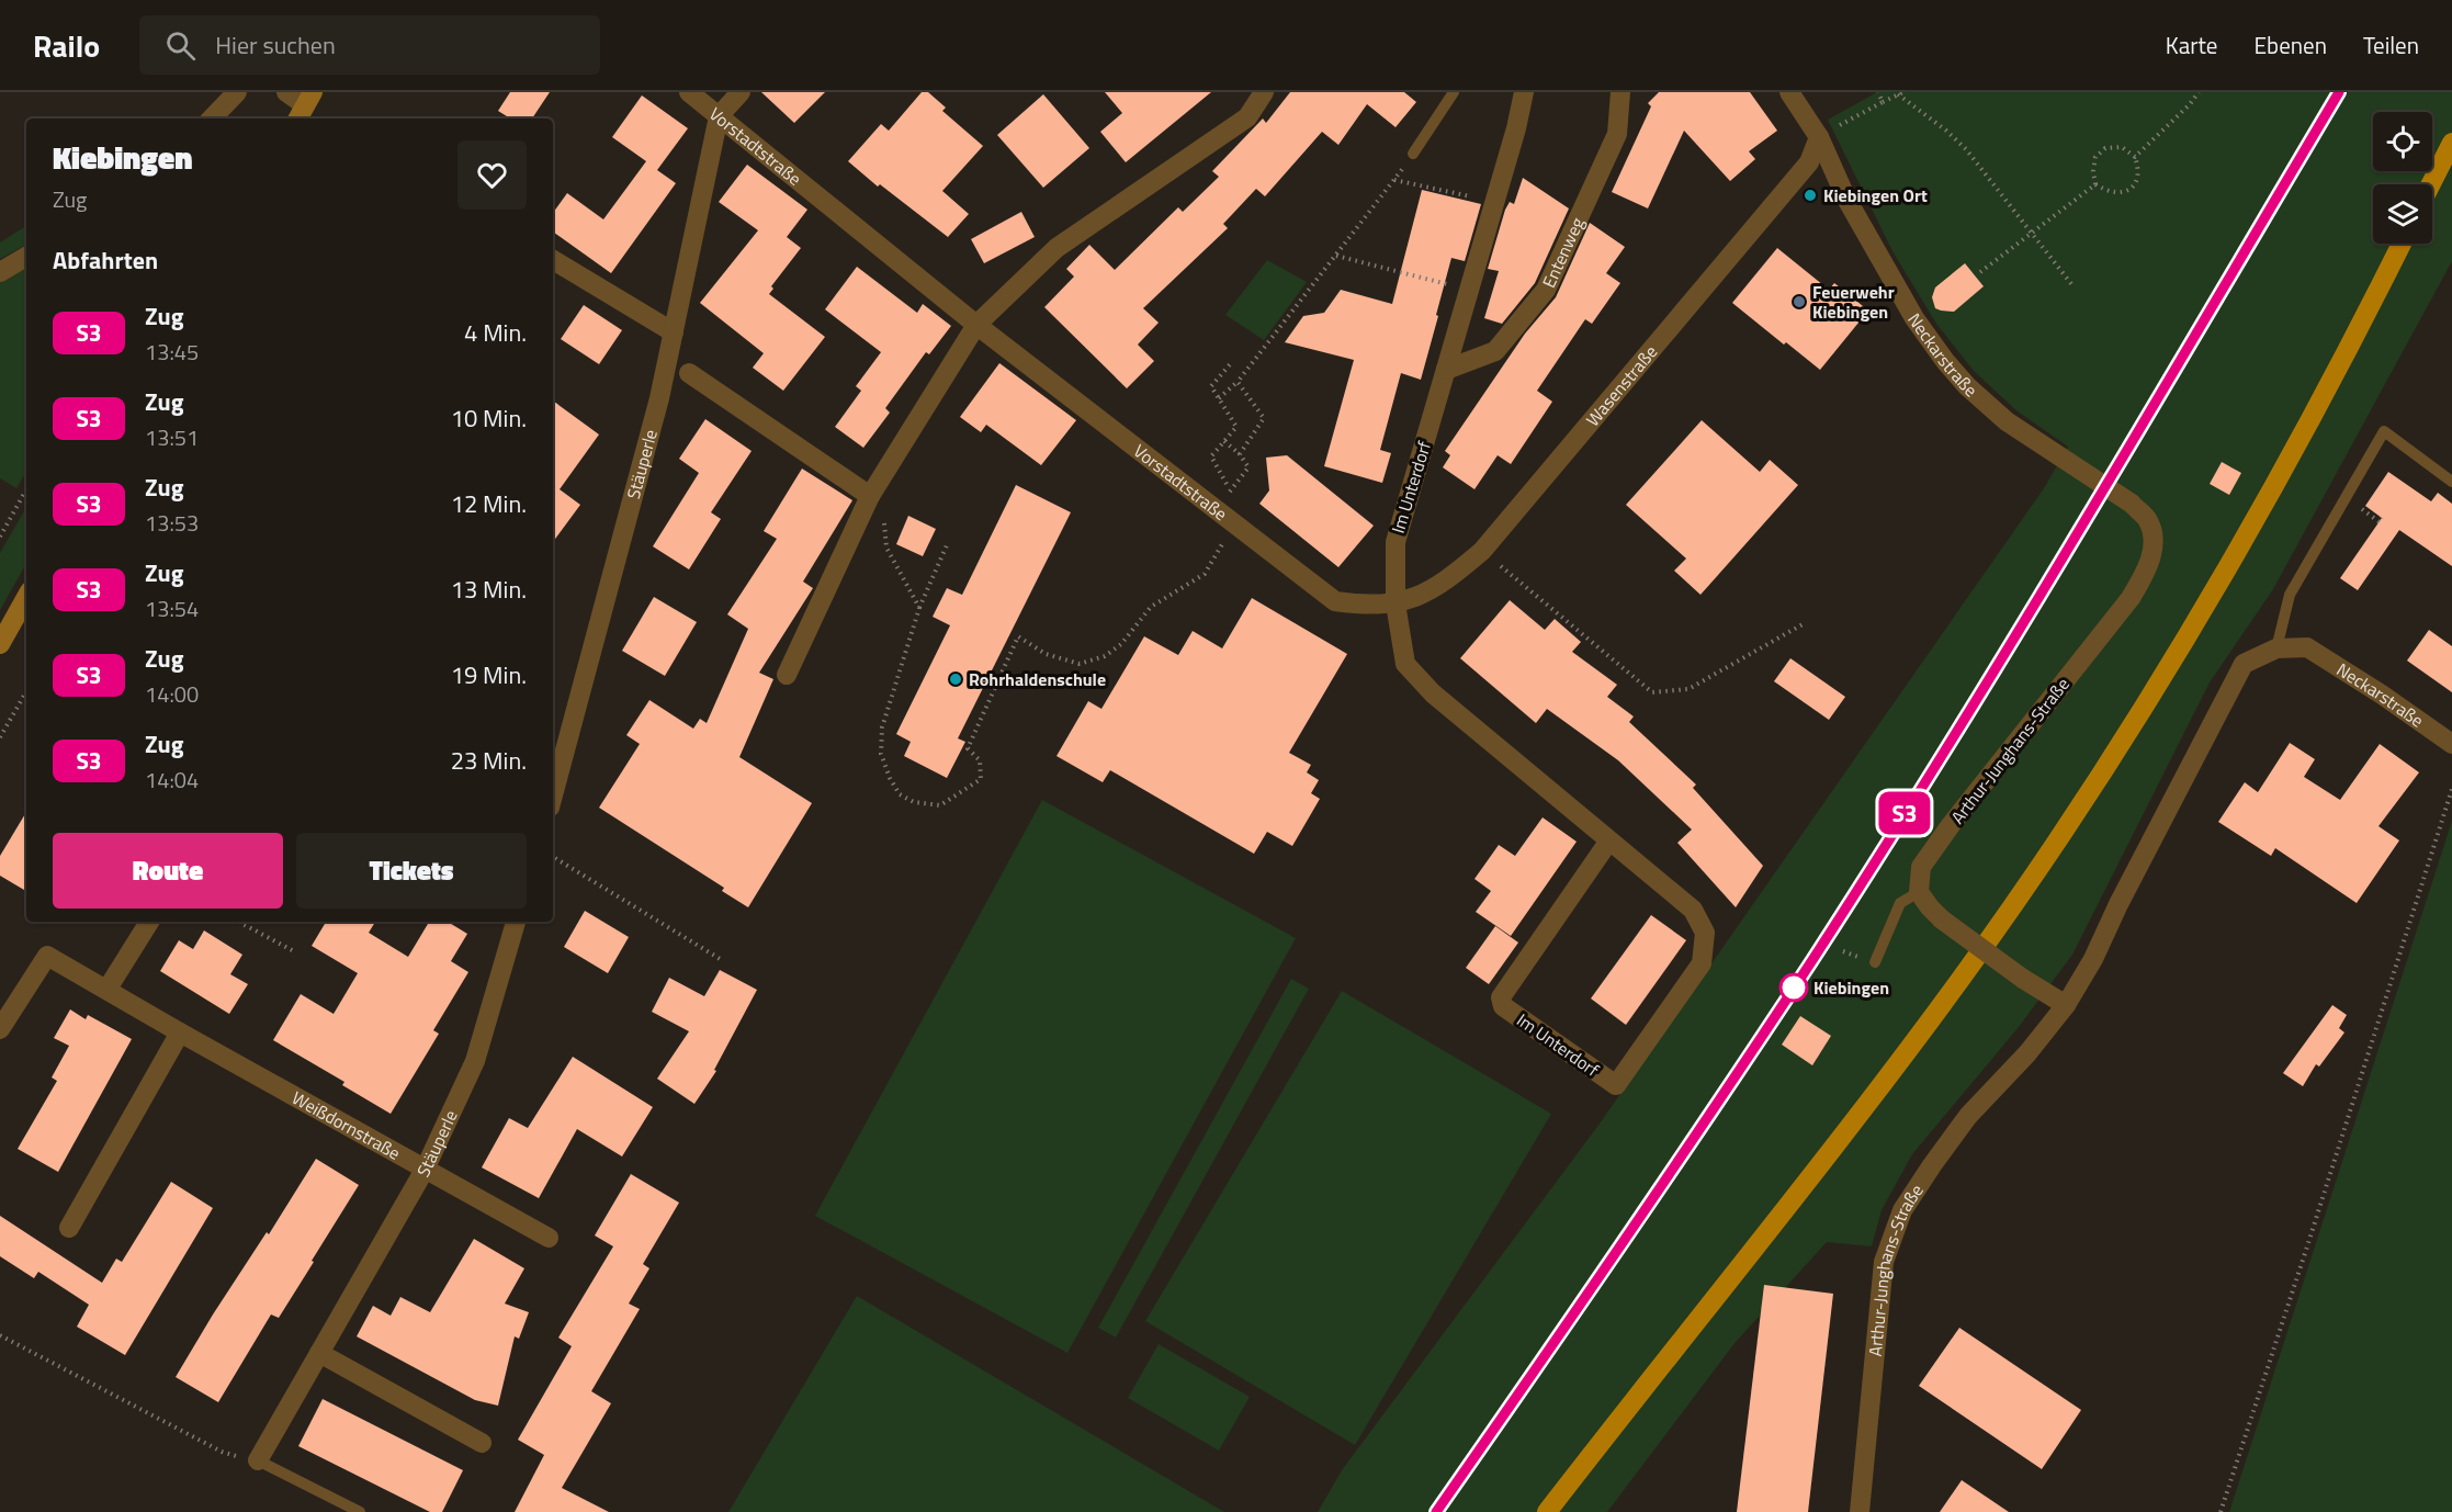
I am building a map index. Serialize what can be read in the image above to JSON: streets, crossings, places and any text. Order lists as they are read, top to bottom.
{
  "streets": {
    "street": [
      "Vorstadtstraße",
      "Entenweg",
      "Neckarstraße",
      "Wasenstraße",
      "Stäuperle",
      "Im Unterdorf",
      "Arthur-Junghans-Straße",
      "Weißdornstraße"
    ]
  },
  "crossings": [
    ["Vorstadtstraße", "Wasenstraße"],
    ["Vorstadtstraße", "Stäuperle"],
    ["Vorstadtstraße", "Im Unterdorf"],
    ["Entenweg", "Im Unterdorf"],
    ["Neckarstraße", "Wasenstraße"],
    ["Neckarstraße", "Arthur-Junghans-Straße"],
    ["Wasenstraße", "Im Unterdorf"],
    ["Stäuperle", "Weißdornstraße"]
  ],
  "places": [
    "Kiebingen Ort",
    "Feuerwehr Kiebingen",
    "Rohrhaldenschule",
    "Kiebingen"
  ],
  "page": {
    "header": "Railo",
    "search": "Hier suchen",
    "nav": ["Karte", "Ebenen", "Teilen"],
    "on_map": "S3",
    "heading": [
      ["Kiebingen", "Zug"],
      "Abfahrten"
    ],
    "list": [
      {
        "mark": "S3",
        "name": "Zug",
        "note": "13:45",
        "value": "4 Min."
      },
      {
        "mark": "S3",
        "name": "Zug",
        "note": "13:51",
        "value": "10 Min."
      },
      {
        "mark": "S3",
        "name": "Zug",
        "note": "13:53",
        "value": "12 Min."
      },
      {
        "mark": "S3",
        "name": "Zug",
        "note": "13:54",
        "value": "13 Min."
      },
      {
        "mark": "S3",
        "name": "Zug",
        "note": "14:00",
        "value": "19 Min."
      },
      {
        "mark": "S3",
        "name": "Zug",
        "note": "14:04",
        "value": "23 Min."
      }
    ],
    "buttons": ["Route", "Tickets"]
  }
}
